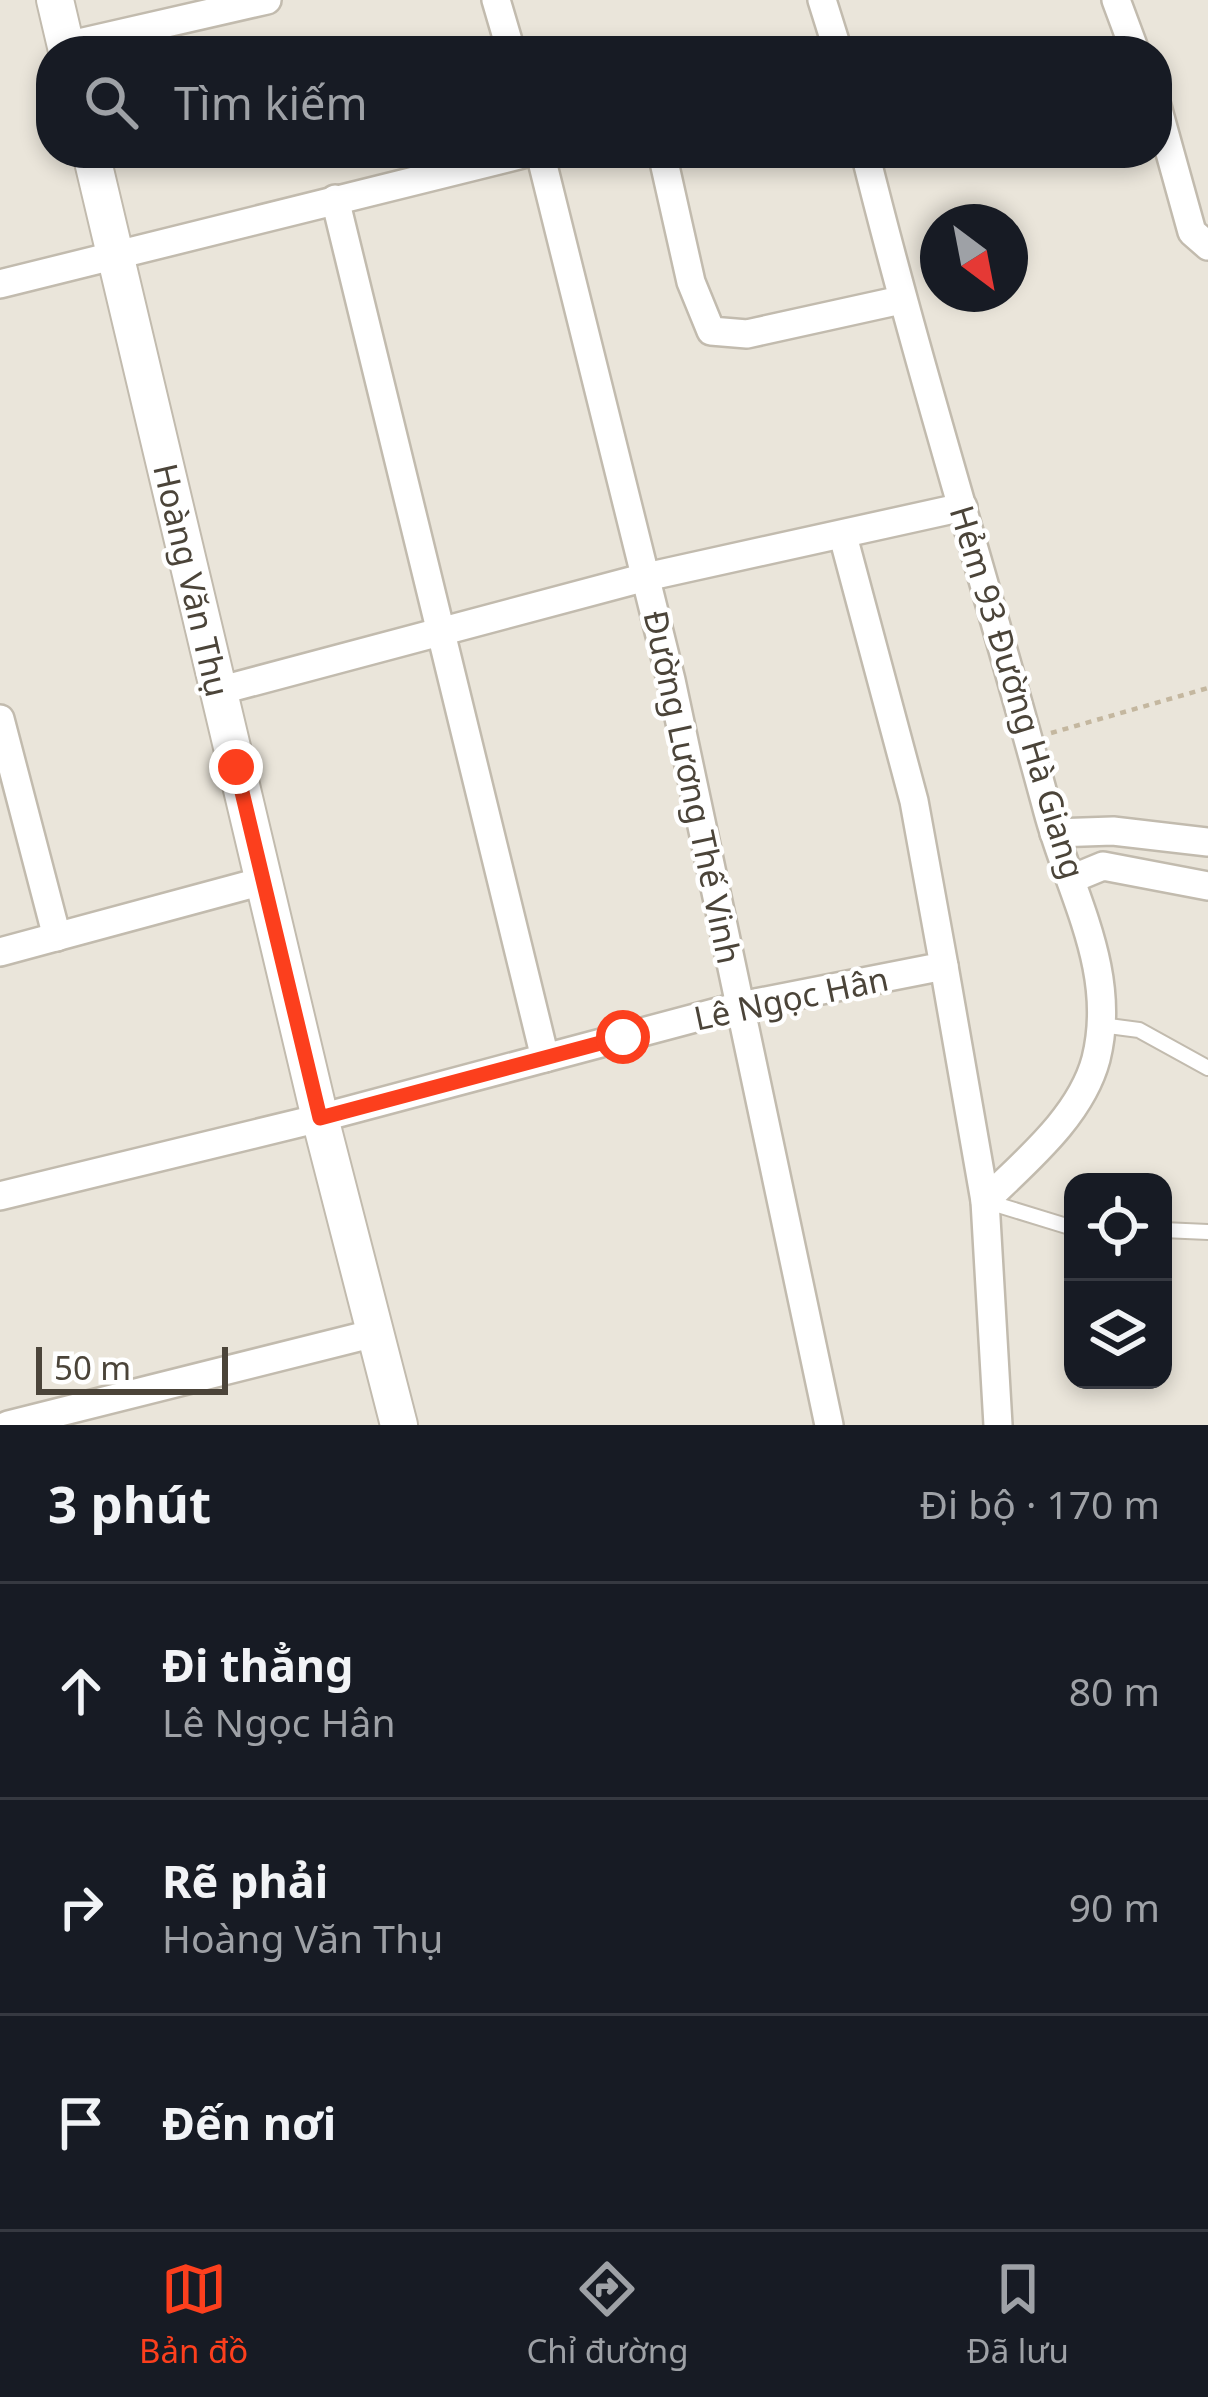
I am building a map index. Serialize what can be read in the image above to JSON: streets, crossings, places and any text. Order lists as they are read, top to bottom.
{
  "streets": {
    "street": [
      "Hoàng Văn Thụ",
      "Hẻm 93 Đường Hà Giang",
      "Đường Lương Thế Vinh",
      "Lê Ngọc Hân"
    ]
  },
  "crossings": [
    ["Hoàng Văn Thụ", "Lê Ngọc Hân"],
    ["Đường Lương Thế Vinh", "Lê Ngọc Hân"]
  ],
  "scale_bar": "50 m",
  "north": "bottom right",
  "page": {
    "search": "Tìm kiếm",
    "scale": "50 m",
    "heading": ["3 phút", "Đi bộ · 170 m"],
    "list": [
      ["Đi thẳng", "Lê Ngọc Hân", "80 m"],
      ["Rẽ phải", "Hoàng Văn Thụ", "90 m"],
      "Đến nơi"
    ],
    "nav": ["Bản đồ", "Chỉ đường", "Đã lưu"]
  }
}
